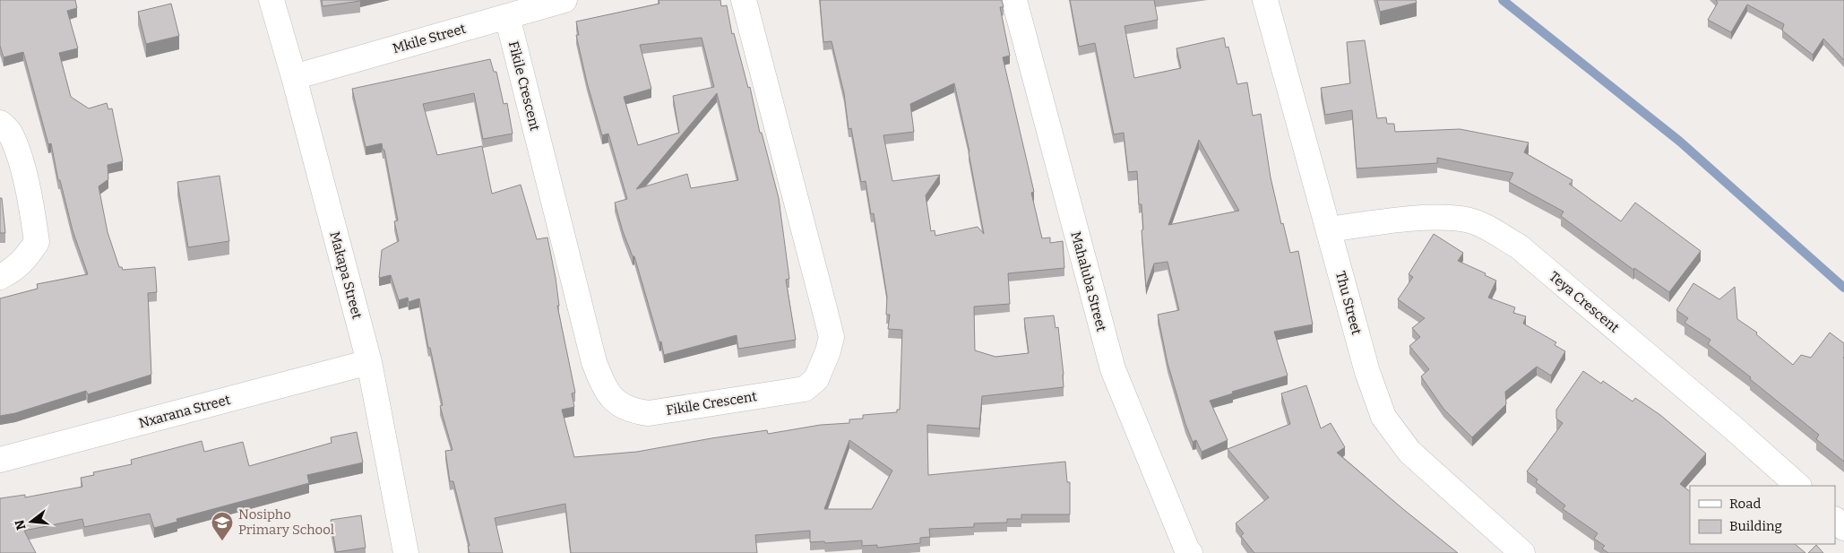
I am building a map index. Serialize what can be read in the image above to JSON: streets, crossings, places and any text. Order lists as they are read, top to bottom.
{
  "streets": {
    "street": [
      "Mkile Street",
      "Fikile Crescent",
      "Makapa Street",
      "Mahaluba Street",
      "Teya Crescent",
      "Thu Street",
      "Nxarana Street"
    ]
  },
  "crossings": [
    ["Mkile Street", "Fikile Crescent"],
    ["Mkile Street", "Makapa Street"],
    ["Makapa Street", "Nxarana Street"],
    ["Teya Crescent", "Thu Street"]
  ],
  "places": {
    "school or university": ["Nosipho Primary School"]
  },
  "legend": ["Road", "Building"],
  "north": "left"
}
